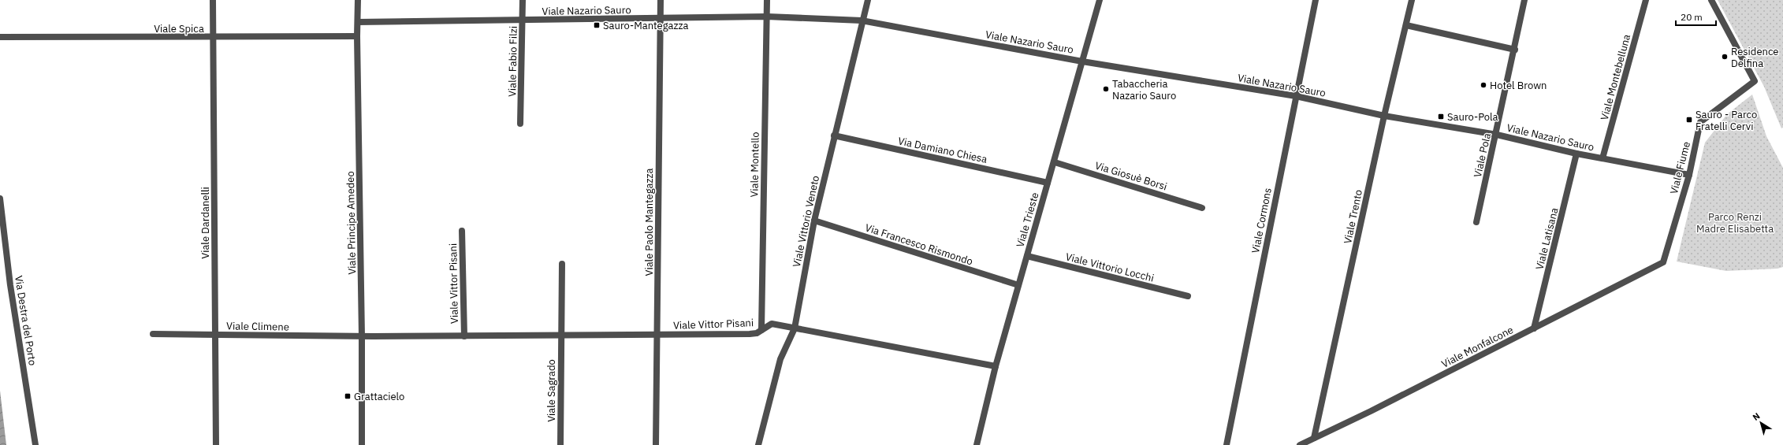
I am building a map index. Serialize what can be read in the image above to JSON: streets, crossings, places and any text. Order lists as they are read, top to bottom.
{
  "streets": {
    "street": [
      "Viale Nazario Sauro",
      "Viale Spica",
      "Viale Fabio Filzi",
      "Viale Montebelluna",
      "Via Damiano Chiesa",
      "Viale Pola",
      "Viale Montello",
      "Viale Fiume",
      "Via Giosuè Borsi",
      "Viale Trento",
      "Viale Trieste",
      "Viale Cormons",
      "Viale Vittorio Veneto",
      "Viale Paolo Mantegazza",
      "Viale Dardanelli",
      "Viale Principe Amedeo",
      "Viale Latisana",
      "Via Francesco Rismondo",
      "Viale Vittorio Locchi",
      "Viale Vittor Pisani",
      "Via Destra del Porto",
      "Viale Climene",
      "Viale Monfalcone",
      "Viale Sagrado"
    ]
  },
  "crossings": [
    ["Viale Nazario Sauro", "Viale Fabio Filzi"],
    ["Viale Nazario Sauro", "Viale Montebelluna"],
    ["Viale Nazario Sauro", "Viale Pola"],
    ["Viale Nazario Sauro", "Viale Montello"],
    ["Viale Nazario Sauro", "Viale Fiume"],
    ["Viale Nazario Sauro", "Viale Trento"],
    ["Viale Nazario Sauro", "Viale Trieste"],
    ["Viale Nazario Sauro", "Viale Cormons"],
    ["Viale Nazario Sauro", "Viale Vittorio Veneto"],
    ["Viale Nazario Sauro", "Viale Paolo Mantegazza"],
    ["Viale Nazario Sauro", "Viale Principe Amedeo"],
    ["Viale Nazario Sauro", "Viale Latisana"],
    ["Viale Spica", "Viale Dardanelli"],
    ["Viale Spica", "Viale Principe Amedeo"],
    ["Via Damiano Chiesa", "Viale Trieste"],
    ["Via Damiano Chiesa", "Viale Vittorio Veneto"],
    ["Viale Montello", "Viale Vittor Pisani"],
    ["Viale Fiume", "Viale Monfalcone"],
    ["Via Giosuè Borsi", "Viale Trieste"],
    ["Viale Trento", "Viale Monfalcone"],
    ["Viale Trieste", "Via Francesco Rismondo"],
    ["Viale Trieste", "Viale Vittorio Locchi"],
    ["Viale Trieste", "Viale Vittor Pisani"],
    ["Viale Vittorio Veneto", "Via Francesco Rismondo"],
    ["Viale Vittorio Veneto", "Viale Vittor Pisani"],
    ["Viale Paolo Mantegazza", "Viale Vittor Pisani"],
    ["Viale Dardanelli", "Viale Climene"],
    ["Viale Principe Amedeo", "Viale Vittor Pisani"],
    ["Viale Principe Amedeo", "Viale Climene"],
    ["Viale Latisana", "Viale Monfalcone"],
    ["Viale Vittor Pisani", "Viale Climene"],
    ["Viale Vittor Pisani", "Viale Sagrado"]
  ],
  "parks": ["Parco Renzi Madre Elisabetta"],
  "places": {
    "transit": [
      "Sauro-Mantegazza",
      "Sauro-Pola",
      "Sauro - Parco Fratelli Cervi",
      "Grattacielo"
    ],
    "other": ["Residence Delfina", "Hotel Brown", "Tabaccheria Nazario Sauro"]
  },
  "scale_bar": "20 m",
  "north": "top left"
}
